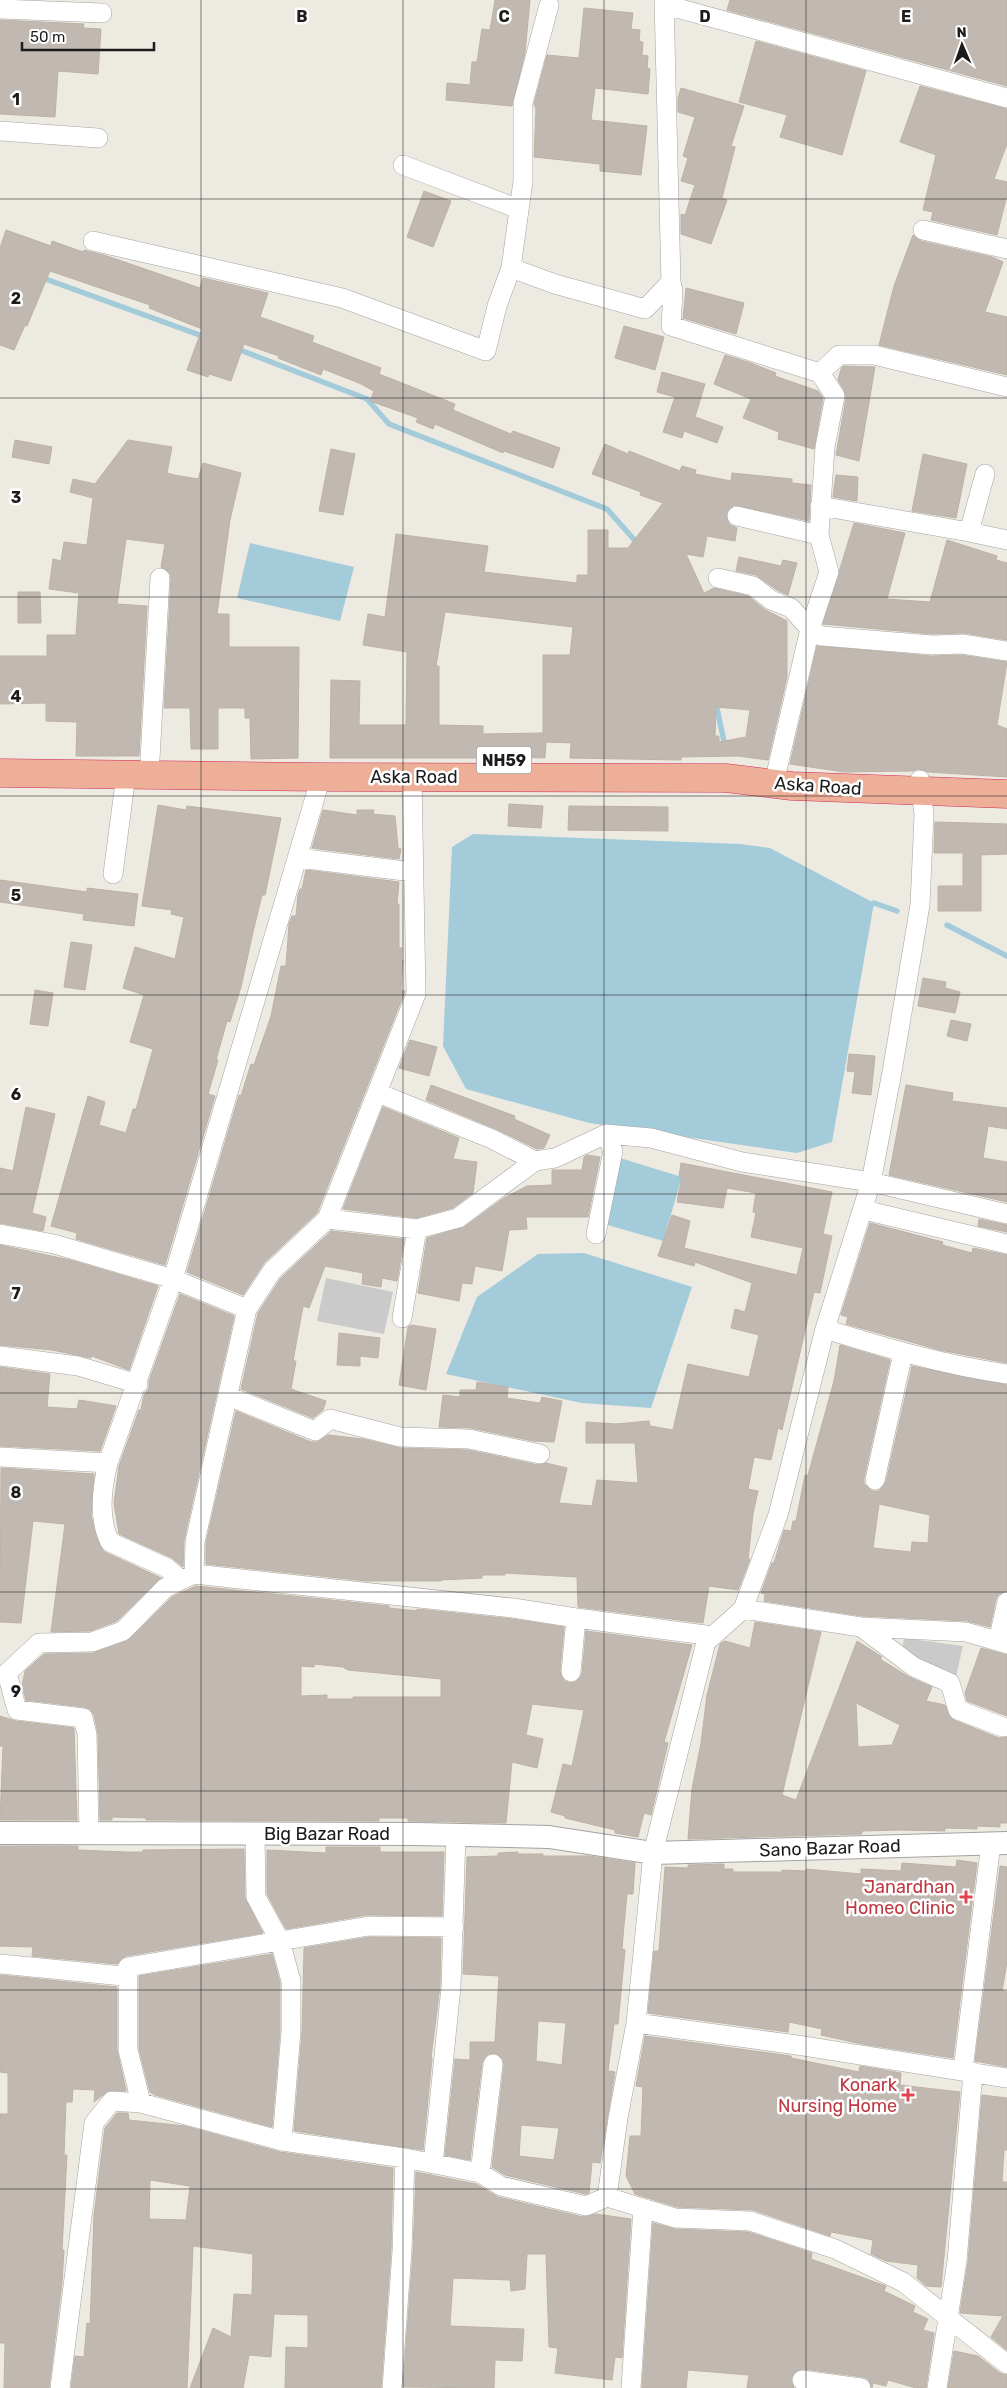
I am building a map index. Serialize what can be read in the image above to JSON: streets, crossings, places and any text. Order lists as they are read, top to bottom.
{
  "streets": {
    "highway": ["NH59", "Aska Road"],
    "street": ["Big Bazar Road", "Sano Bazar Road"]
  },
  "crossings": [
    ["NH59", "Aska Road"],
    ["Big Bazar Road", "Sano Bazar Road"]
  ],
  "places": {
    "health": ["Janardhan Homeo Clinic", "Konark Nursing Home"]
  },
  "scale_bar": "50 m",
  "north": "top",
  "grid": {
    "columns": [
      "B",
      "C",
      "D",
      "E"
    ],
    "rows": [
      "1",
      "2",
      "3",
      "4",
      "5",
      "6",
      "7",
      "8",
      "9"
    ]
  }
}
